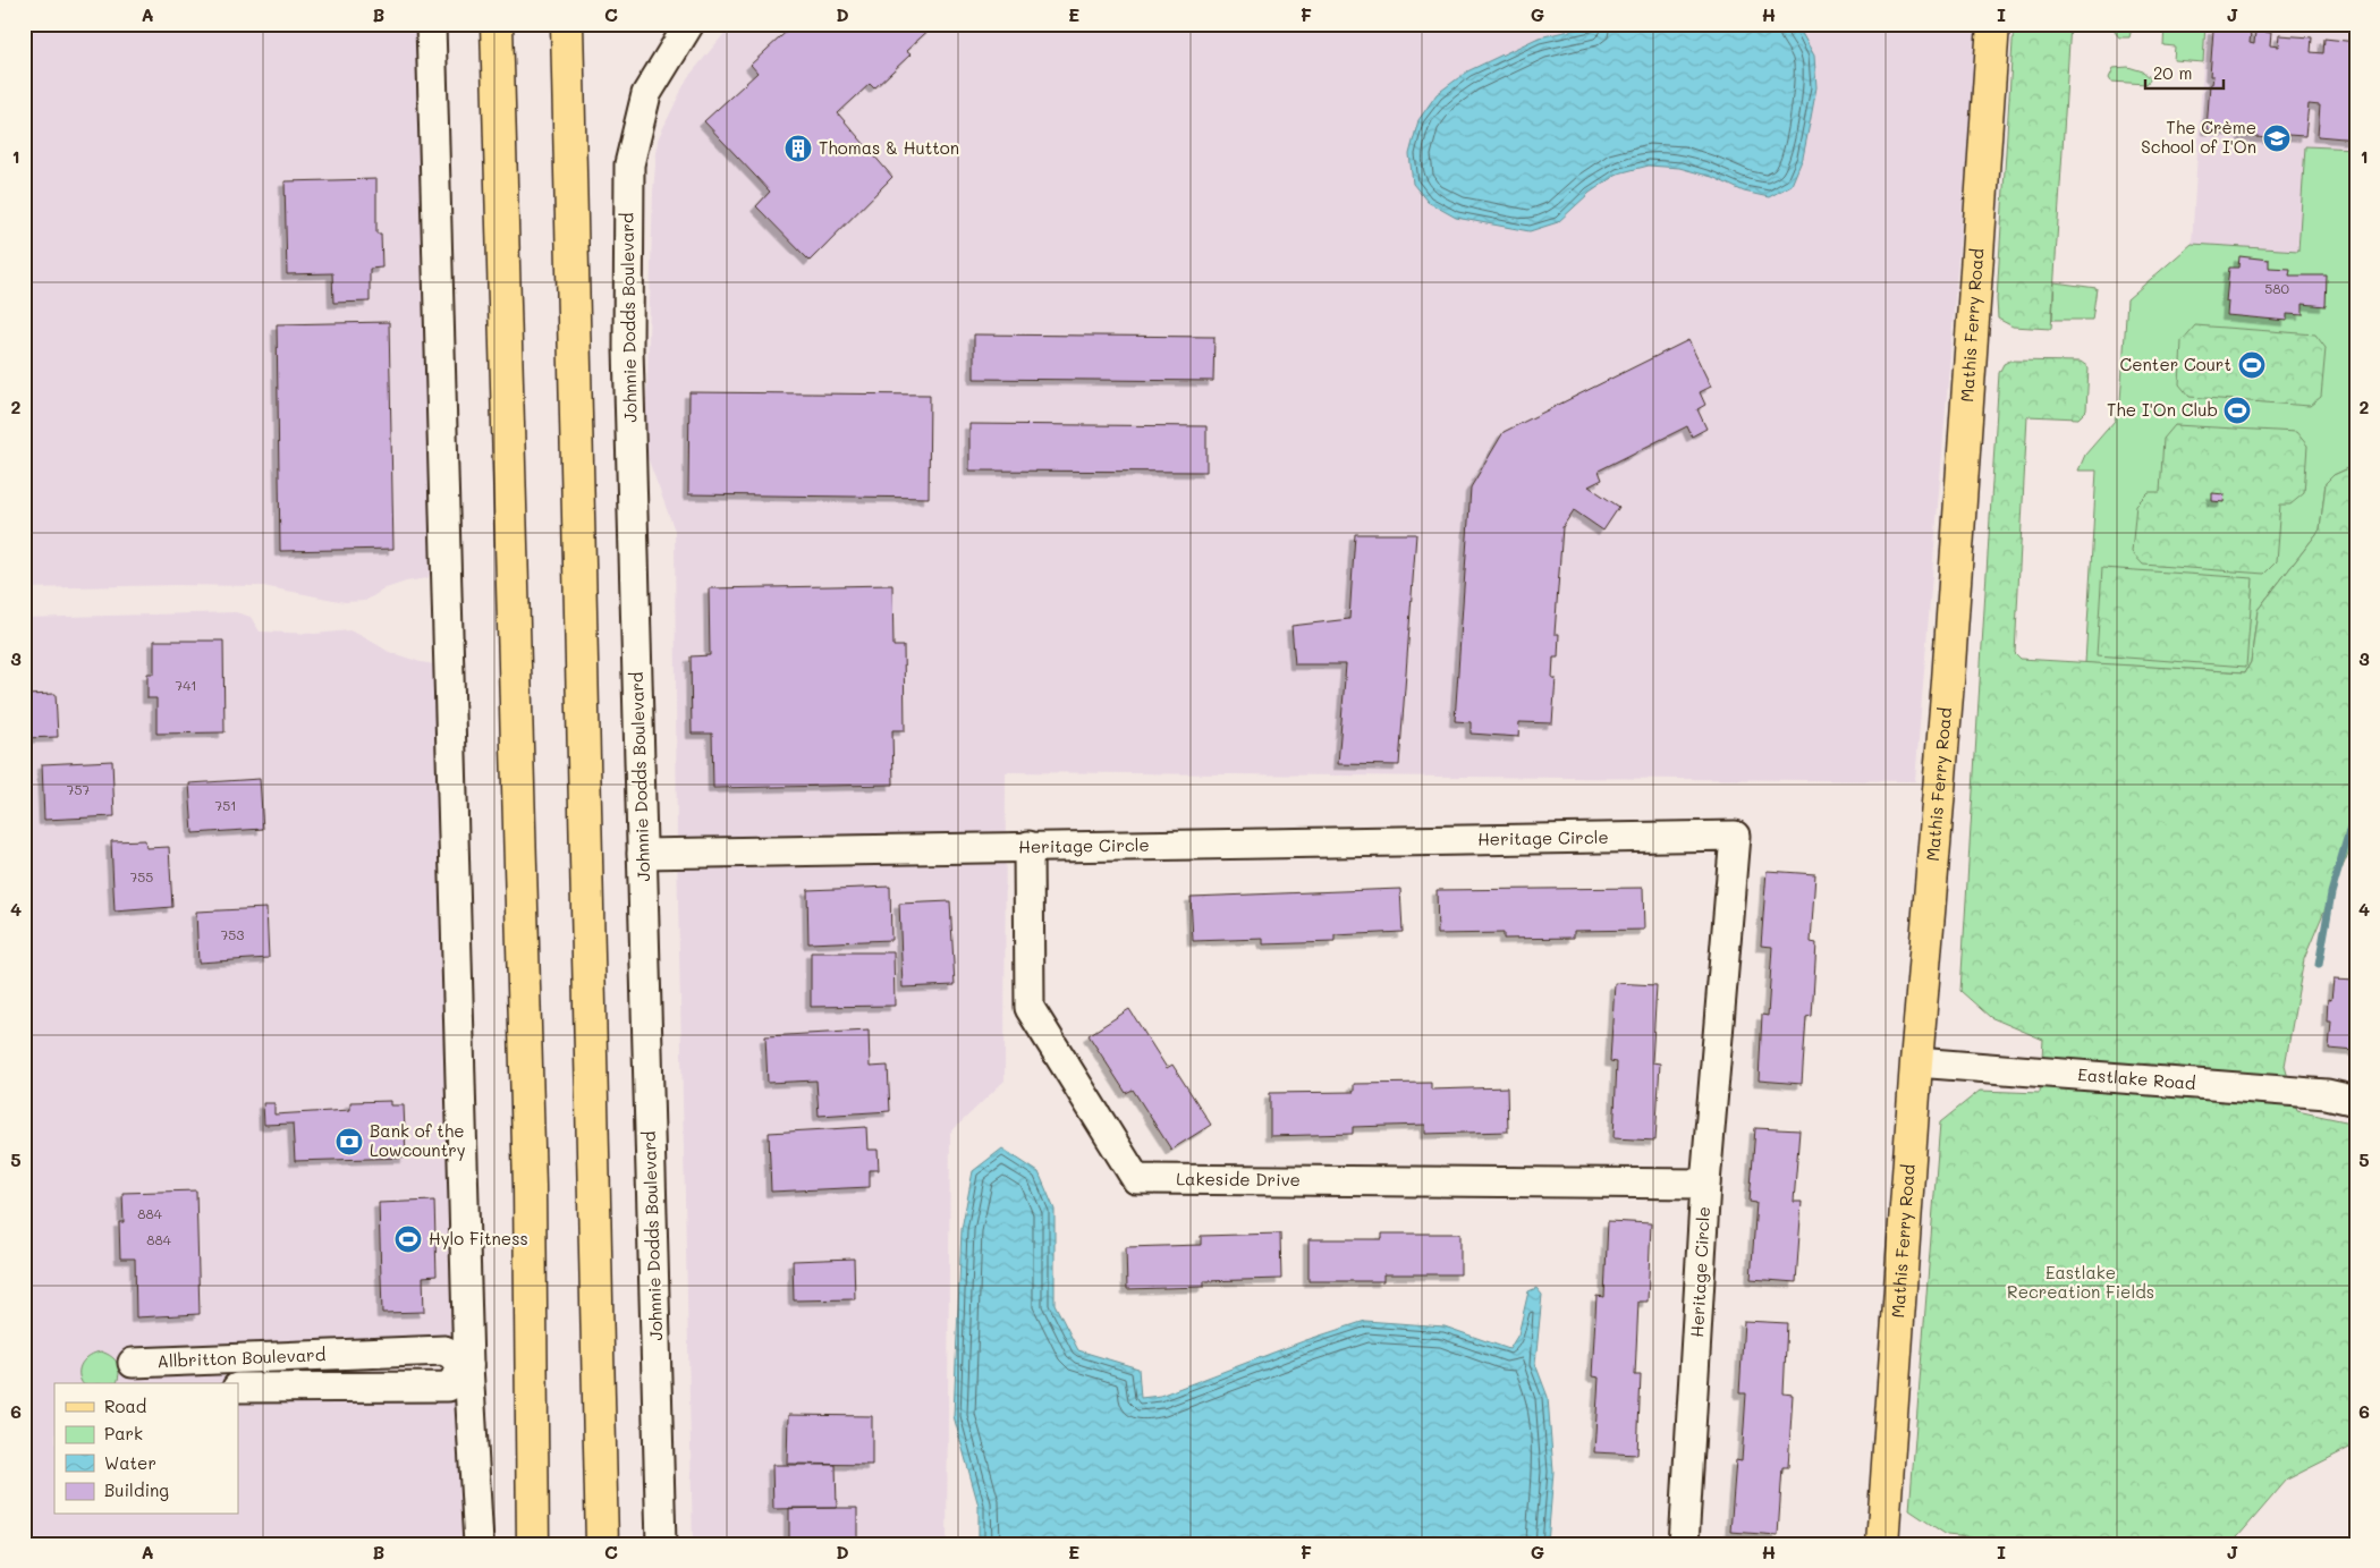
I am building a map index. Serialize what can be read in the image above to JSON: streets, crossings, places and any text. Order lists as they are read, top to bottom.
{
  "streets": {
    "main road": ["Mathis Ferry Road"],
    "street": [
      "Johnnie Dodds Boulevard",
      "Heritage Circle",
      "Eastlake Road",
      "Lakeside Drive",
      "Allbritton Boulevard"
    ]
  },
  "crossings": [
    ["Johnnie Dodds Boulevard", "Heritage Circle"],
    ["Mathis Ferry Road", "Eastlake Road"],
    ["Heritage Circle", "Lakeside Drive"]
  ],
  "parks": ["Eastlake Recreation Fields"],
  "places": {
    "school or university": ["The Crème School of I'On"],
    "building": ["Thomas & Hutton"],
    "sports": ["Center Court", "The I'On Club", "Hylo Fitness"],
    "bank": ["Bank of the Lowcountry"]
  },
  "house_numbers": [
    "580",
    "741",
    "757",
    "751",
    "755",
    "753",
    "884",
    "884"
  ],
  "legend": [
    "Road",
    "Park",
    "Water",
    "Building"
  ],
  "scale_bar": "20 m",
  "grid": {
    "columns": [
      "A",
      "B",
      "C",
      "D",
      "E",
      "F",
      "G",
      "H",
      "I",
      "J"
    ],
    "rows": [
      "1",
      "2",
      "3",
      "4",
      "5",
      "6"
    ]
  }
}
